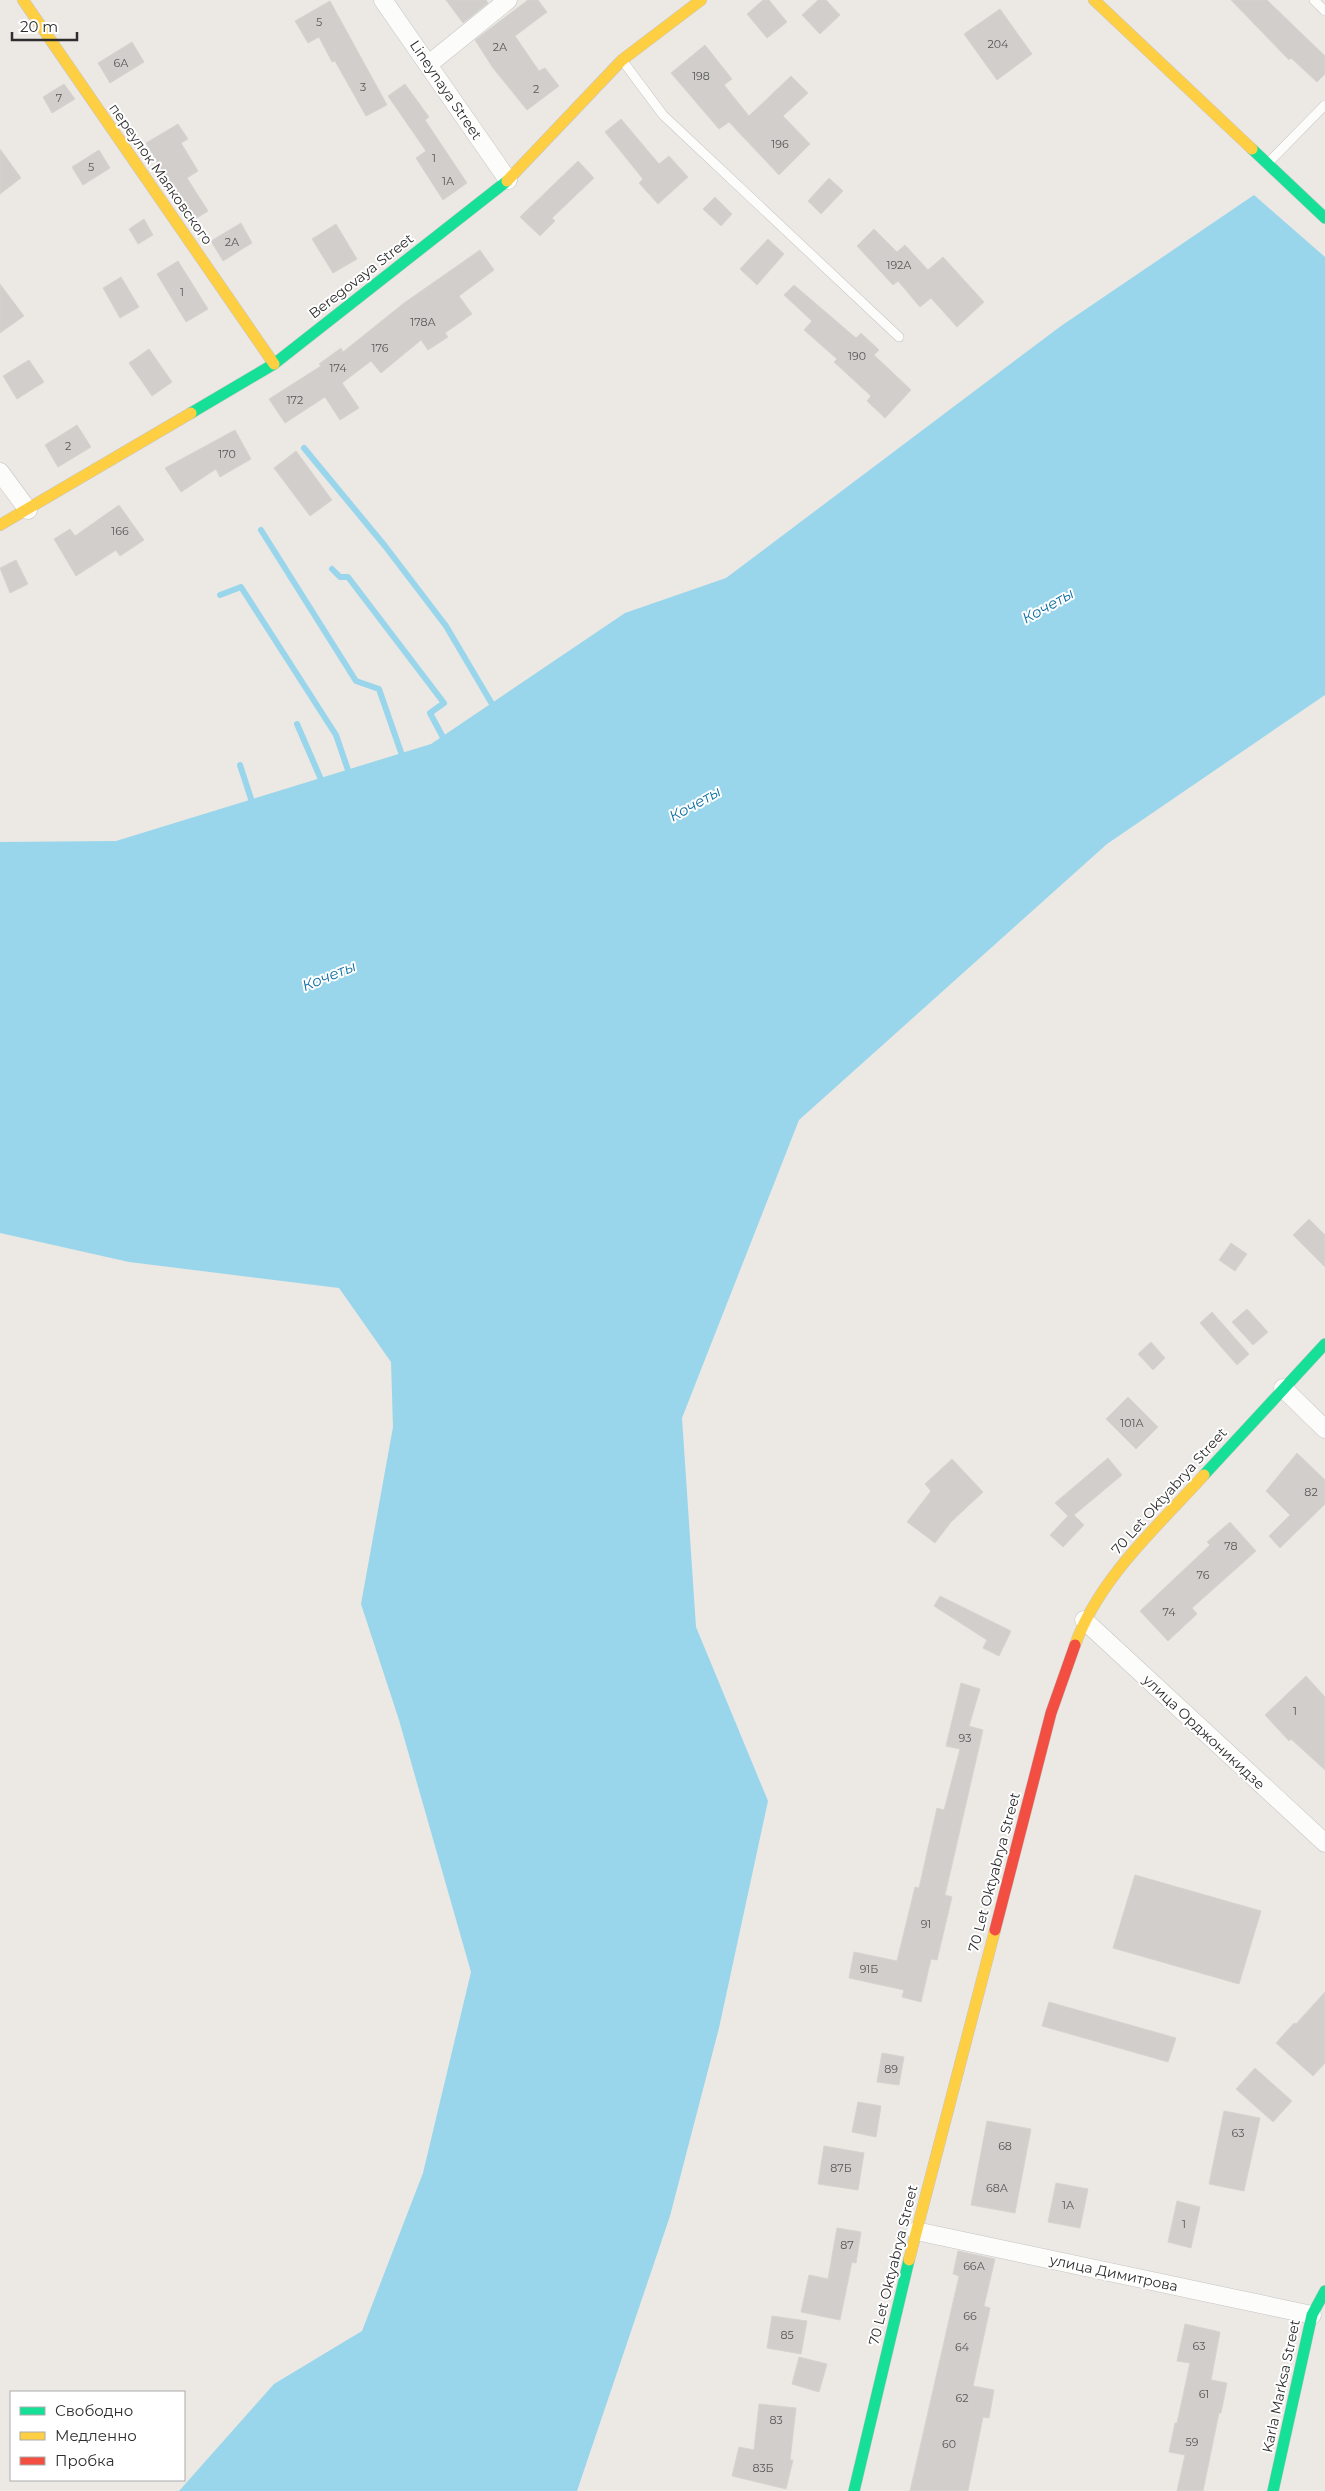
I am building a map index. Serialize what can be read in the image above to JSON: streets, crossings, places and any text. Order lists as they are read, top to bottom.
{
  "streets": {
    "street": [
      "Lineynaya Street",
      "переулок Маяковского",
      "Beregovaya Street",
      "70 Let Oktyabrya Street",
      "улица Орджоникидзе",
      "улица Димитрова",
      "Karla Marksa Street"
    ]
  },
  "crossings": [
    ["Lineynaya Street", "Beregovaya Street"],
    ["переулок Маяковского", "Beregovaya Street"],
    ["70 Let Oktyabrya Street", "улица Орджоникидзе"],
    ["70 Let Oktyabrya Street", "улица Димитрова"],
    ["улица Димитрова", "Karla Marksa Street"]
  ],
  "water": ["Кочеты"],
  "house_numbers": [
    "5",
    "204",
    "2А",
    "6А",
    "198",
    "3",
    "2",
    "7",
    "196",
    "1",
    "5",
    "1А",
    "2А",
    "192А",
    "1",
    "178А",
    "176",
    "190",
    "174",
    "172",
    "2",
    "170",
    "166",
    "101А",
    "82",
    "78",
    "76",
    "74",
    "1",
    "93",
    "91",
    "91Б",
    "89",
    "63",
    "68",
    "87Б",
    "68А",
    "1А",
    "1",
    "87",
    "66А",
    "66",
    "85",
    "63",
    "64",
    "61",
    "62",
    "83",
    "59",
    "60",
    "83Б"
  ],
  "legend": ["Свободно", "Медленно", "Пробка"],
  "scale_bar": "20 m"
}
